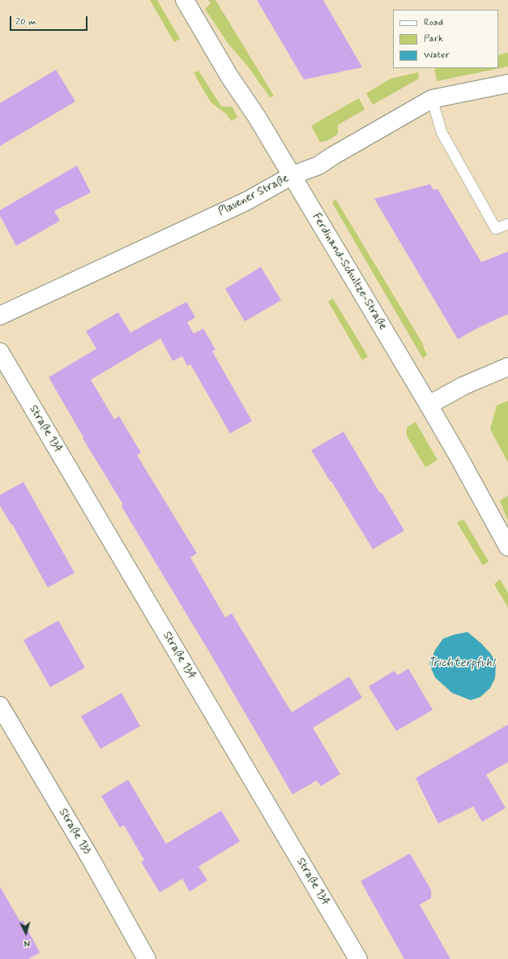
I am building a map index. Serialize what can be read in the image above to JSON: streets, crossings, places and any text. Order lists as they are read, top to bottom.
{
  "streets": {
    "street": [
      "Plauener Straße",
      "Ferdinand-Schultze-Straße",
      "Straße 134",
      "Straße 133"
    ]
  },
  "crossings": [
    ["Plauener Straße", "Ferdinand-Schultze-Straße"]
  ],
  "water": ["Trichterpfuhl"],
  "legend": ["Road", "Park", "Water"],
  "scale_bar": "20 m",
  "north": "bottom"
}
